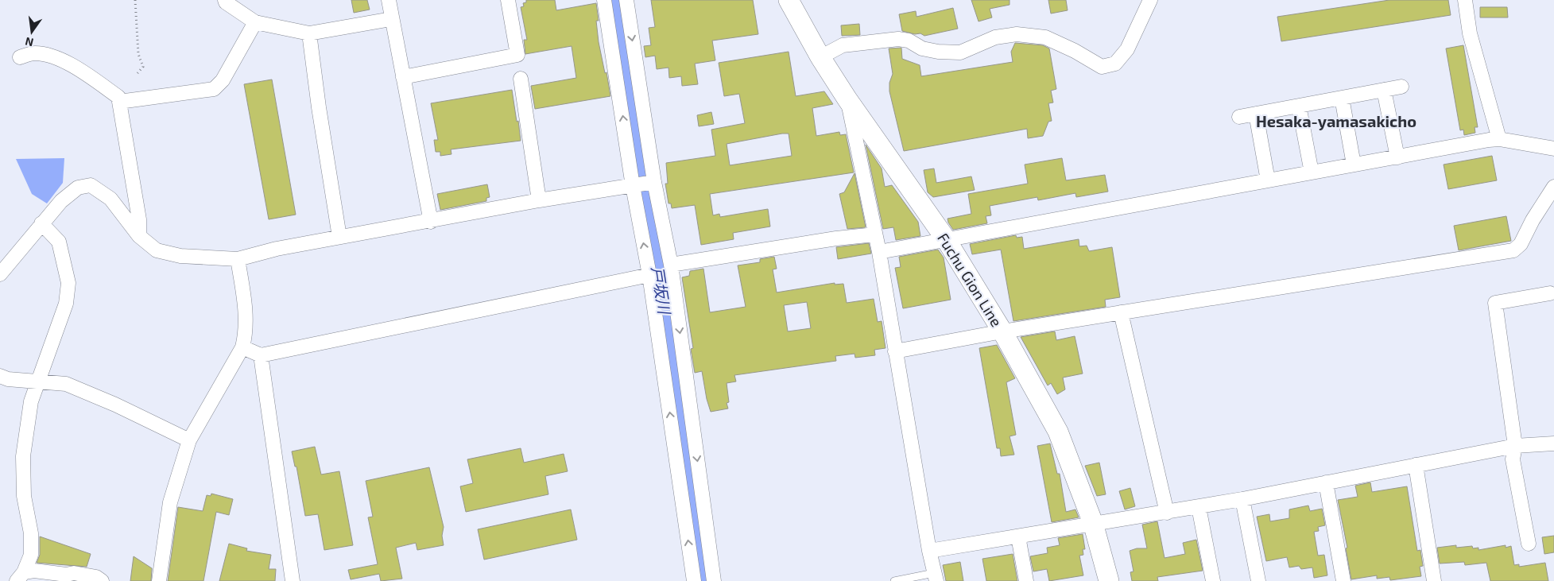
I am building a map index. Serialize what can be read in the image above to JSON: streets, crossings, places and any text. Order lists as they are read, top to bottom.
{
  "streets": {
    "main road": ["Fuchu Gion Line"]
  },
  "districts": ["Hesaka-yamasakicho"],
  "water": ["戸坂川"],
  "north": "bottom"
}
